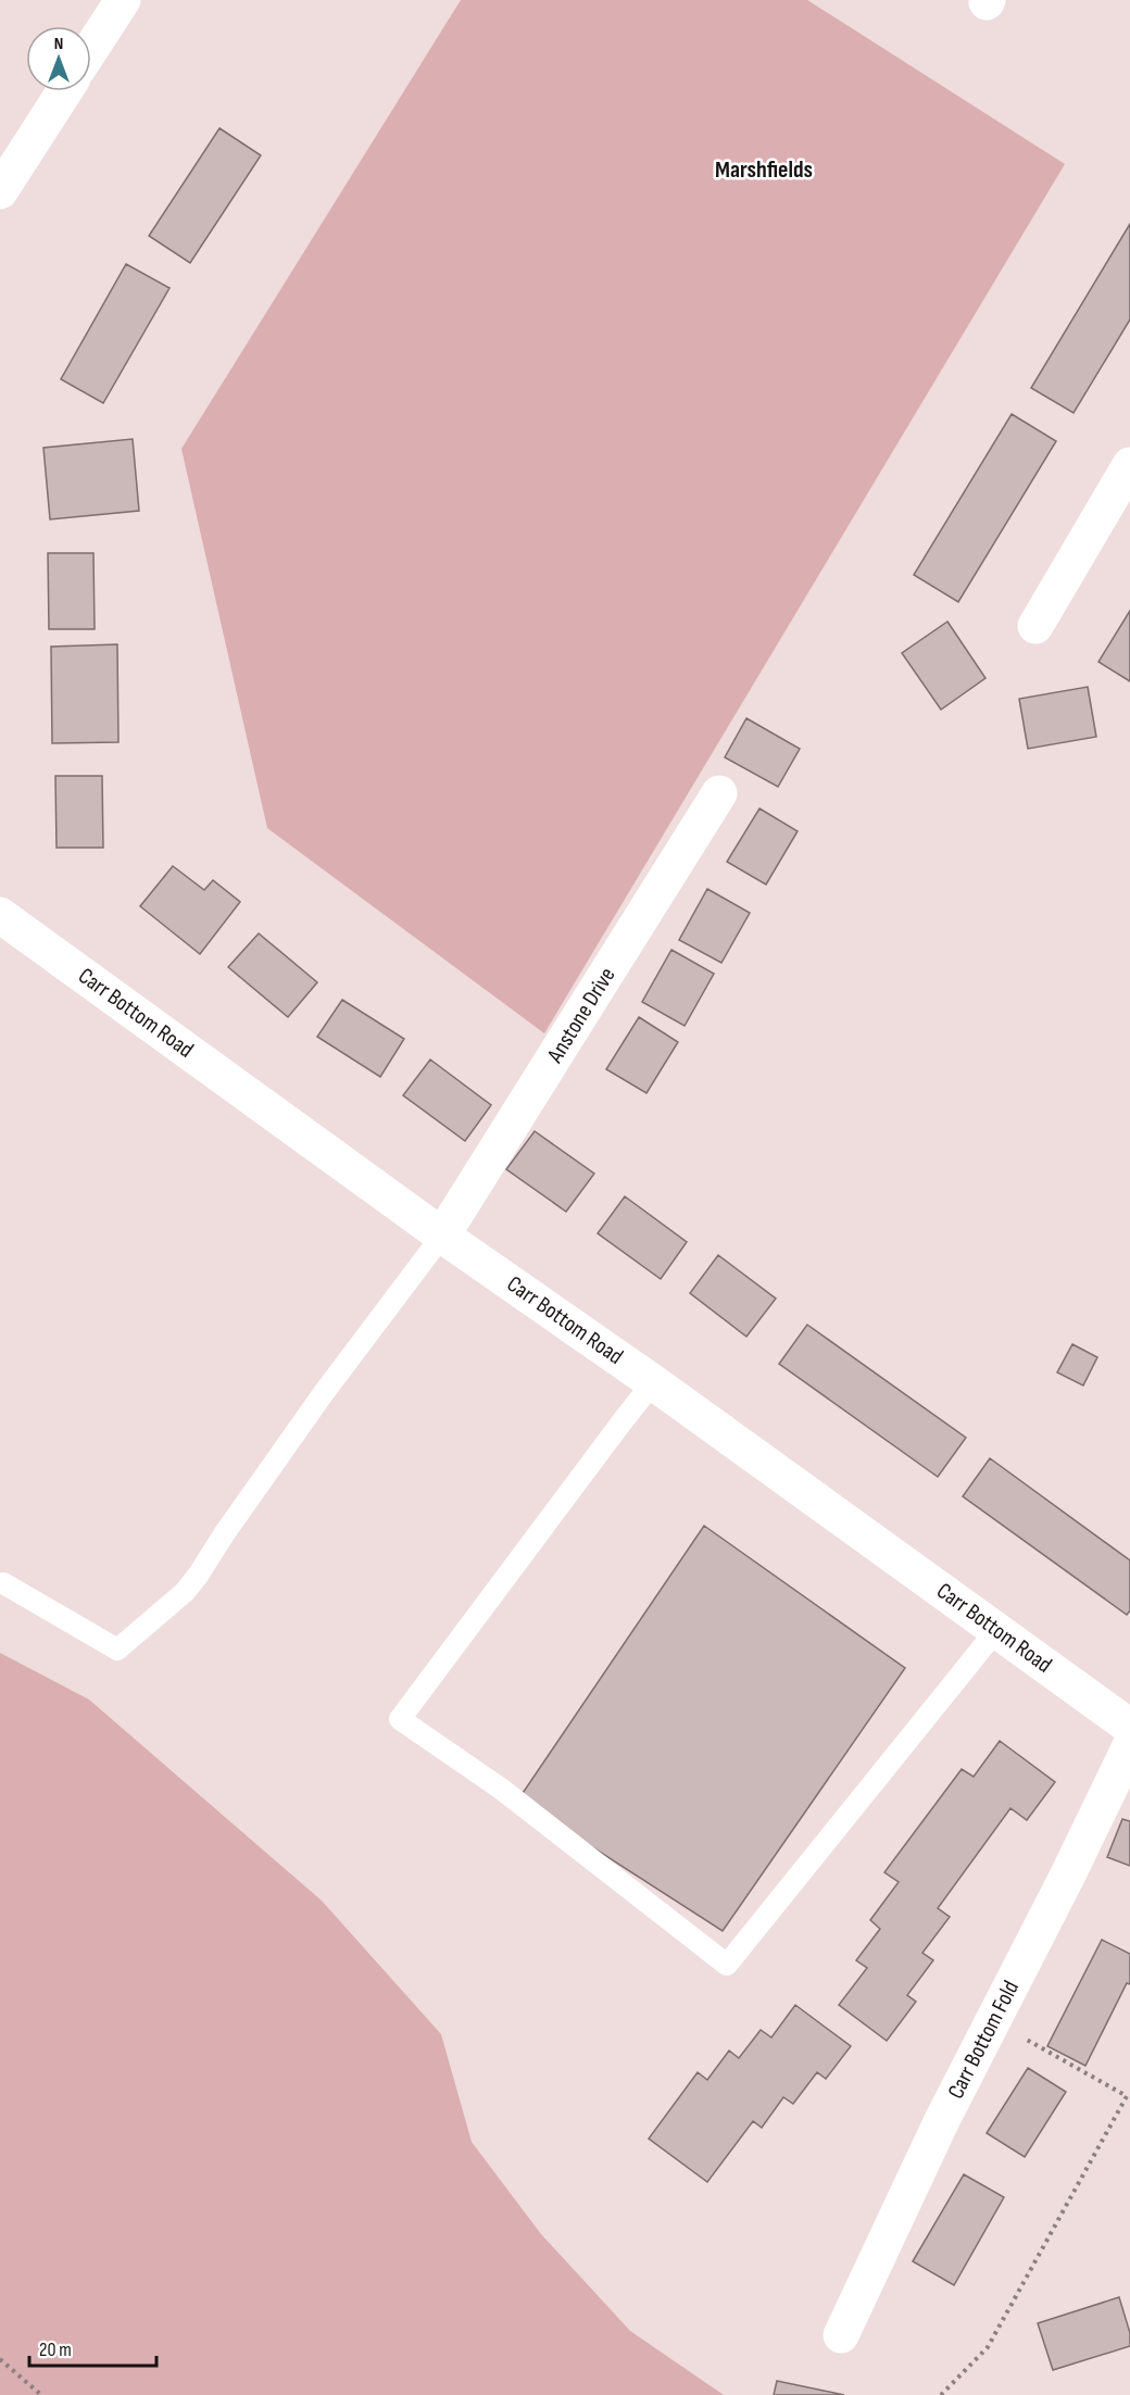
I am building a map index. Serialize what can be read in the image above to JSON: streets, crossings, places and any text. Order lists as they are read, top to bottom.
{
  "streets": {
    "street": ["Carr Bottom Road", "Anstone Drive", "Carr Bottom Fold"]
  },
  "crossings": [
    ["Carr Bottom Road", "Anstone Drive"]
  ],
  "districts": ["Marshfields"],
  "scale_bar": "20 m",
  "north": "top"
}
